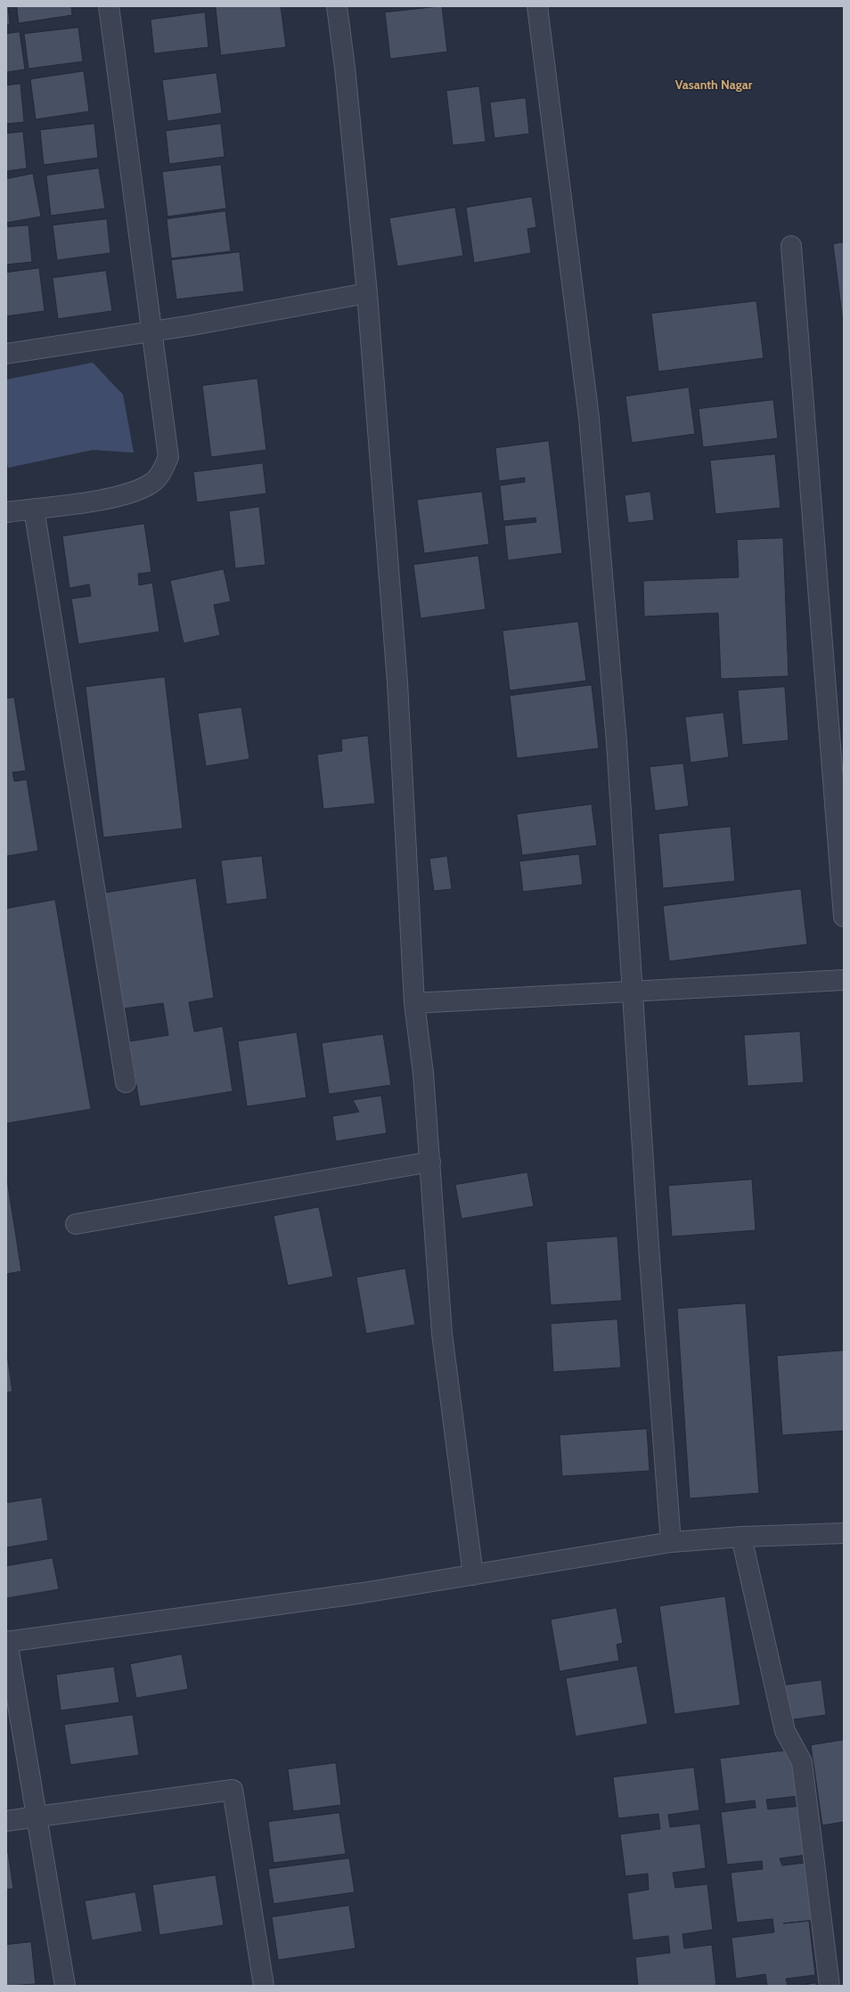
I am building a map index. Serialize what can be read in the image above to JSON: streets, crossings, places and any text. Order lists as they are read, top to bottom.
{
  "districts": ["Vasanth Nagar"]
}
